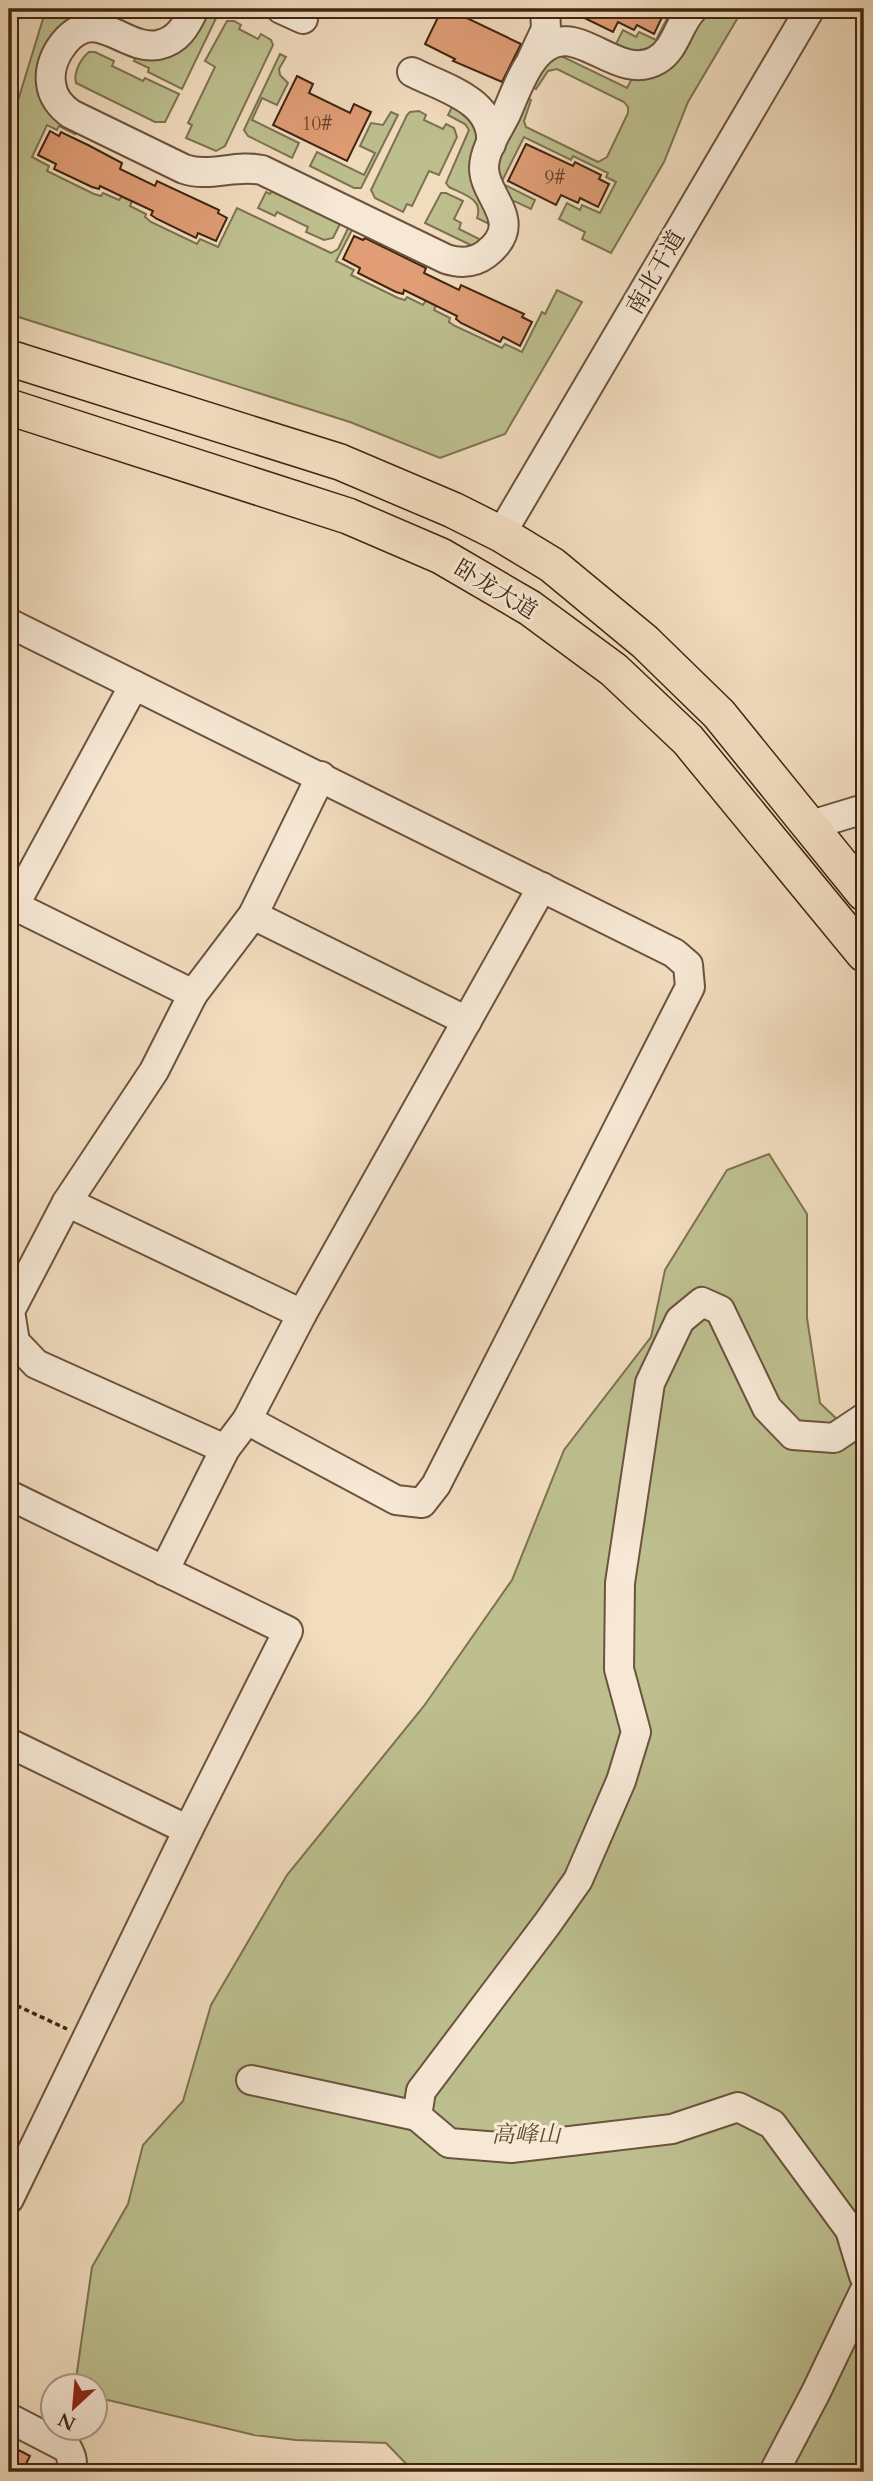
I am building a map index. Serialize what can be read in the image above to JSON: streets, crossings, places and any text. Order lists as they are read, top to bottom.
{
  "streets": {
    "main road": ["卧龙大道"],
    "street": ["南北干道"]
  },
  "crossings": [
    ["南北干道", "卧龙大道"]
  ],
  "parks": ["高峰山"],
  "house_numbers": ["10#", "9#"],
  "north": "bottom left"
}
